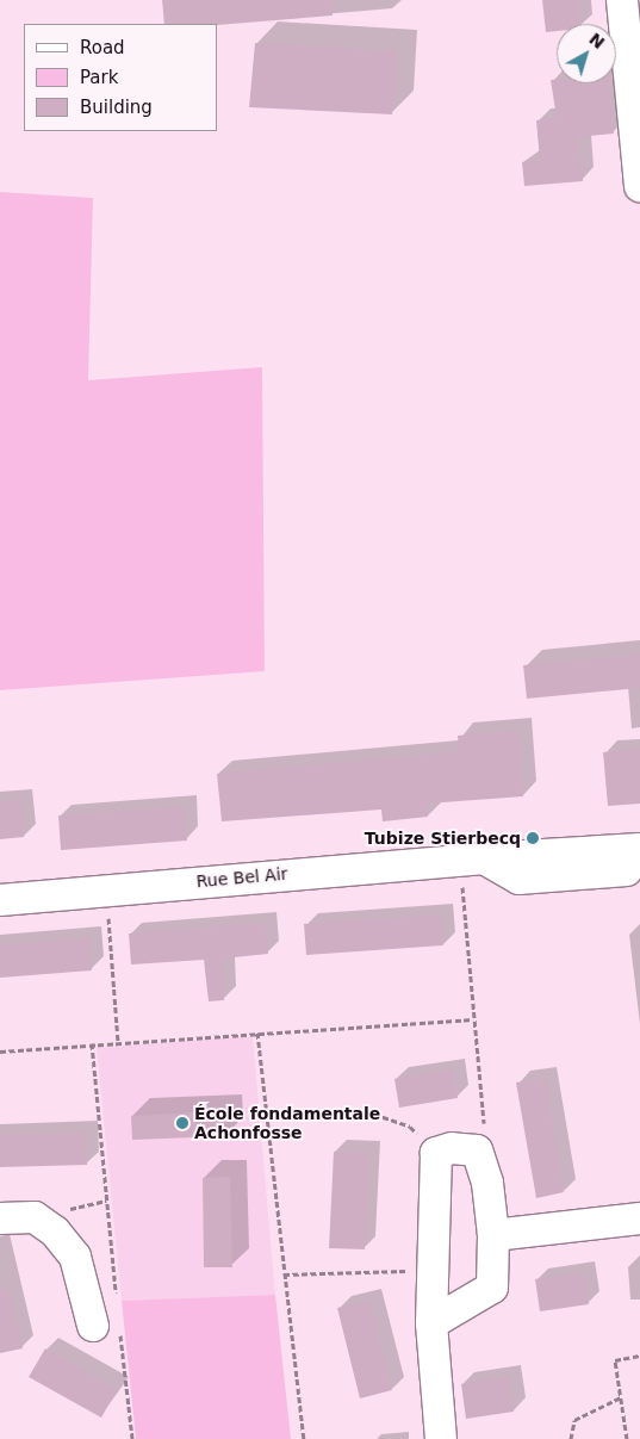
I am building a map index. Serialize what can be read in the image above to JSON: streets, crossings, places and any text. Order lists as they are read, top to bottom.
{
  "streets": {
    "street": ["Rue Bel Air"]
  },
  "places": ["Tubize Stierbecq", "École fondamentale Achonfosse"],
  "legend": ["Road", "Park", "Building"],
  "north": "top right"
}
